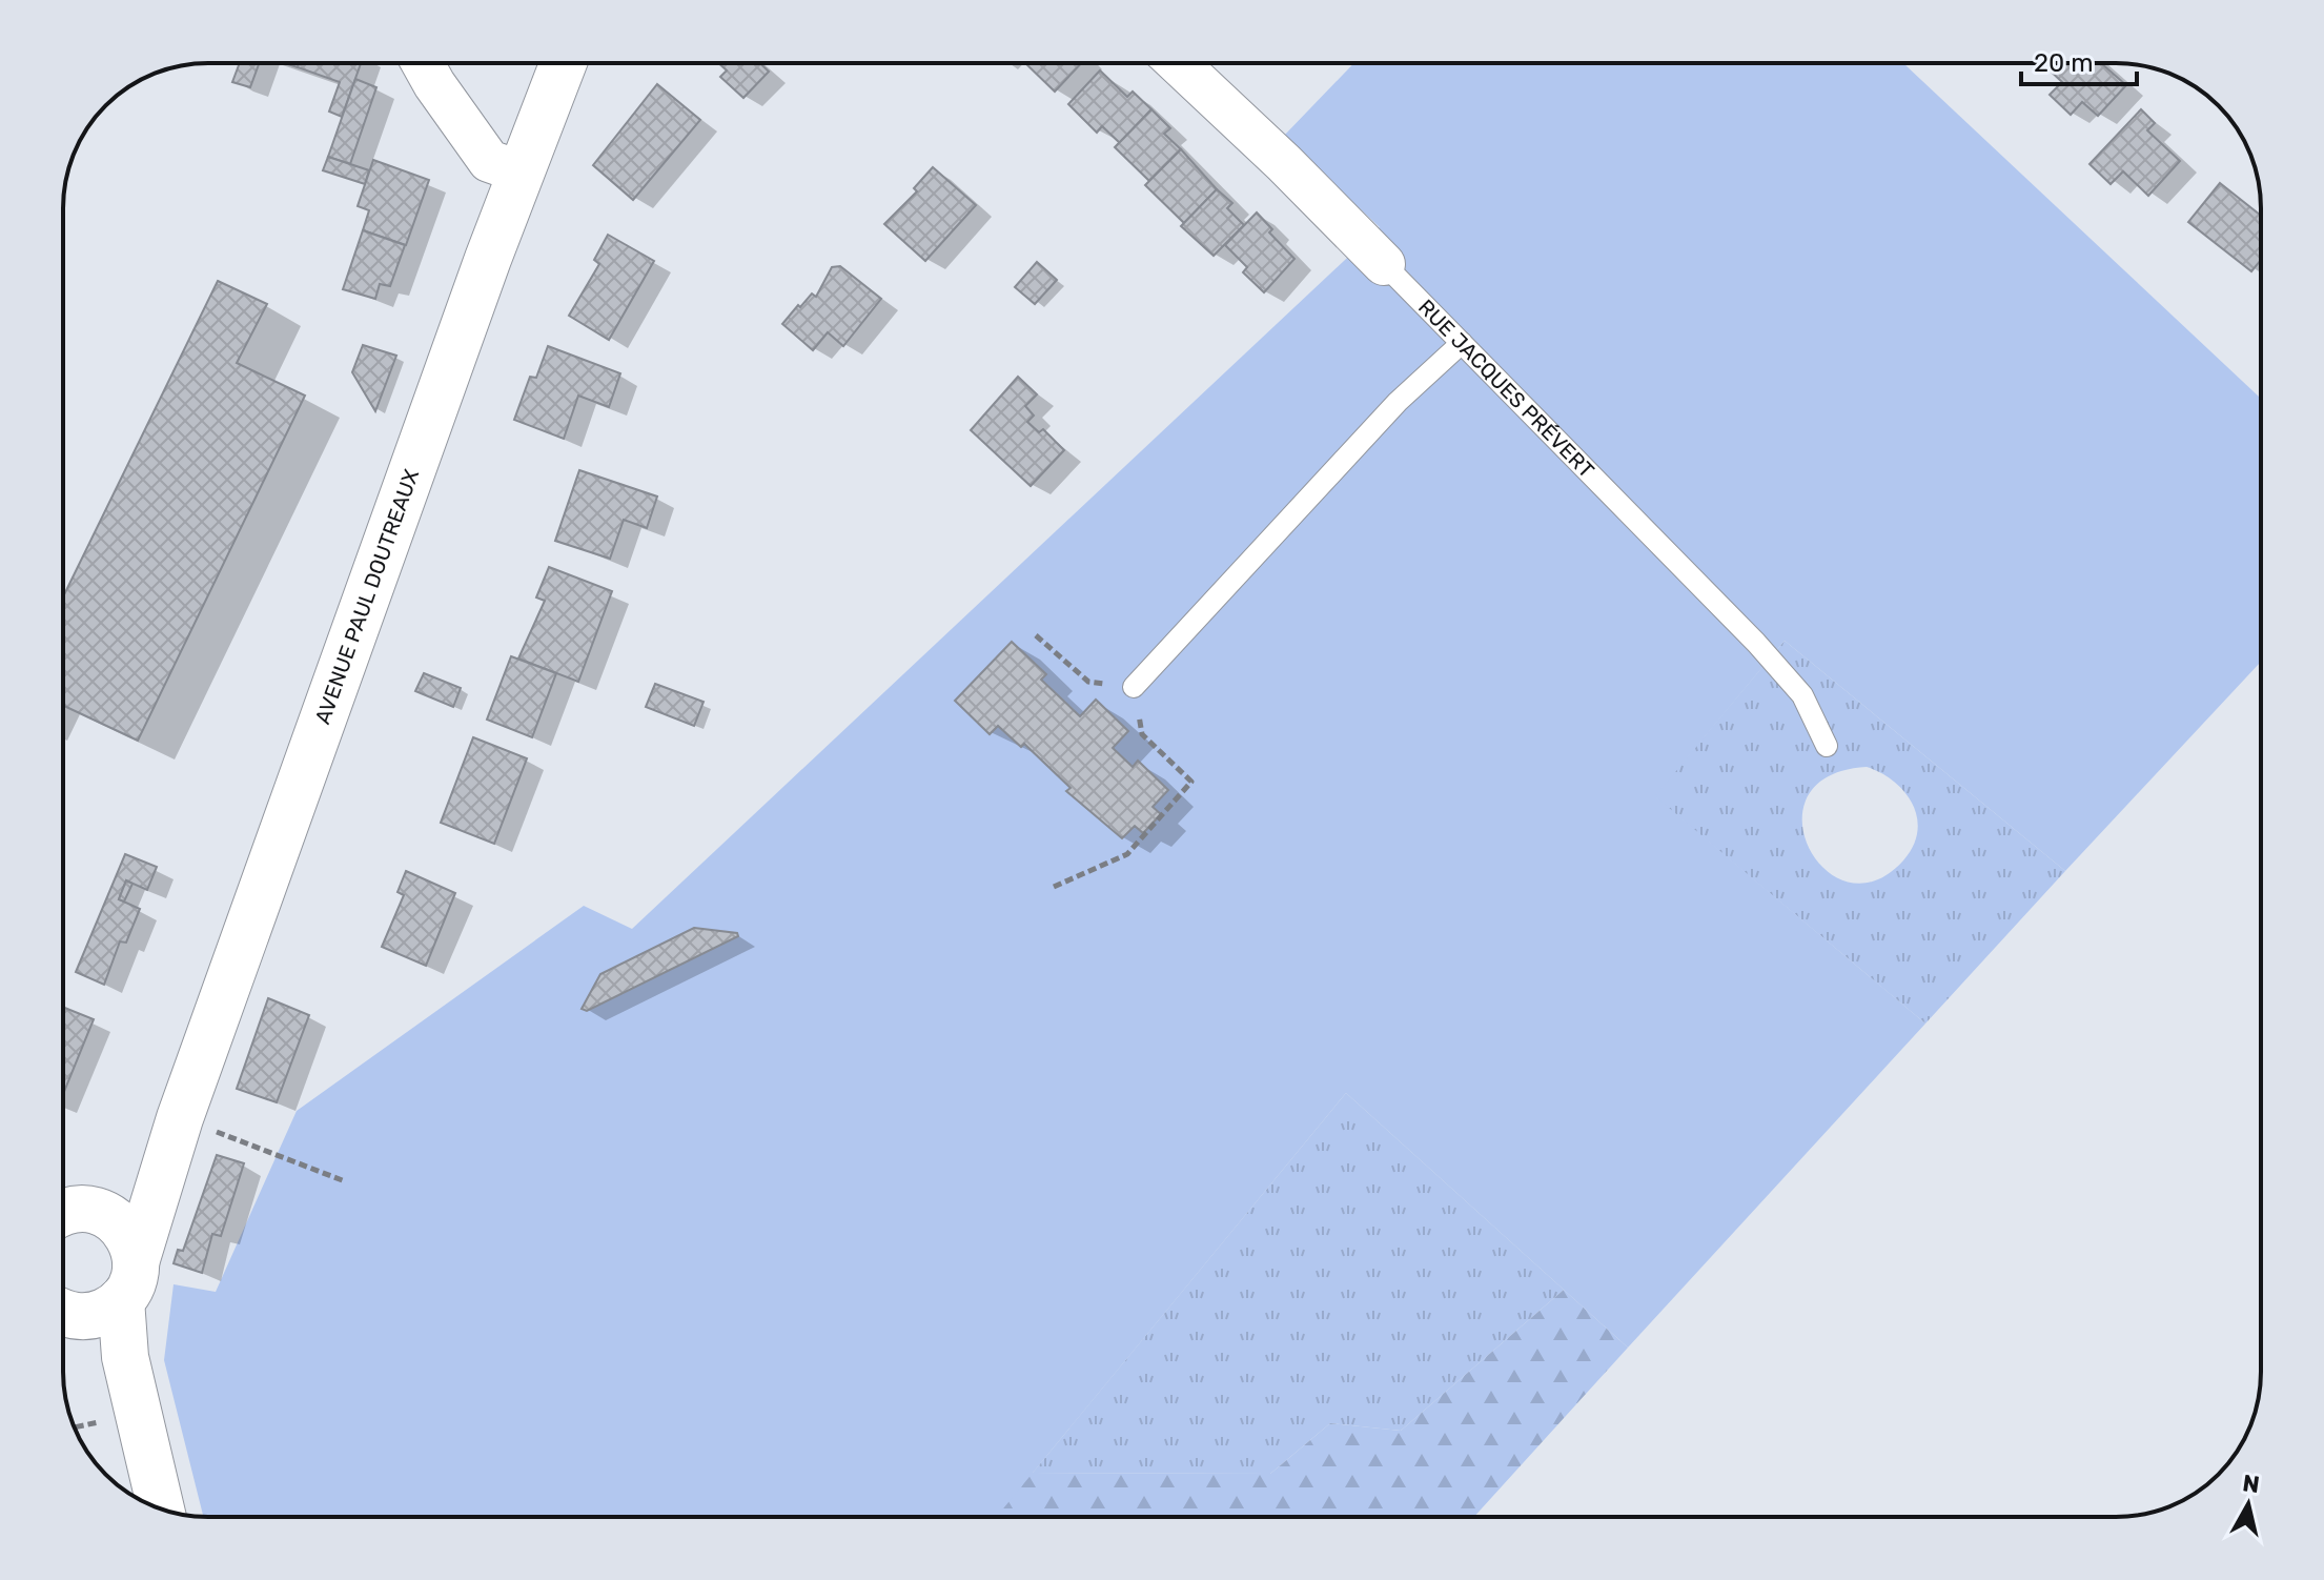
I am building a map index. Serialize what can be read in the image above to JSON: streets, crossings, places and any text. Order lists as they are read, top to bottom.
{
  "streets": {
    "street": ["RUE JACQUES PRÉVERT", "AVENUE PAUL DOUTREAUX"]
  },
  "scale_bar": "20 m",
  "north": "top"
}
